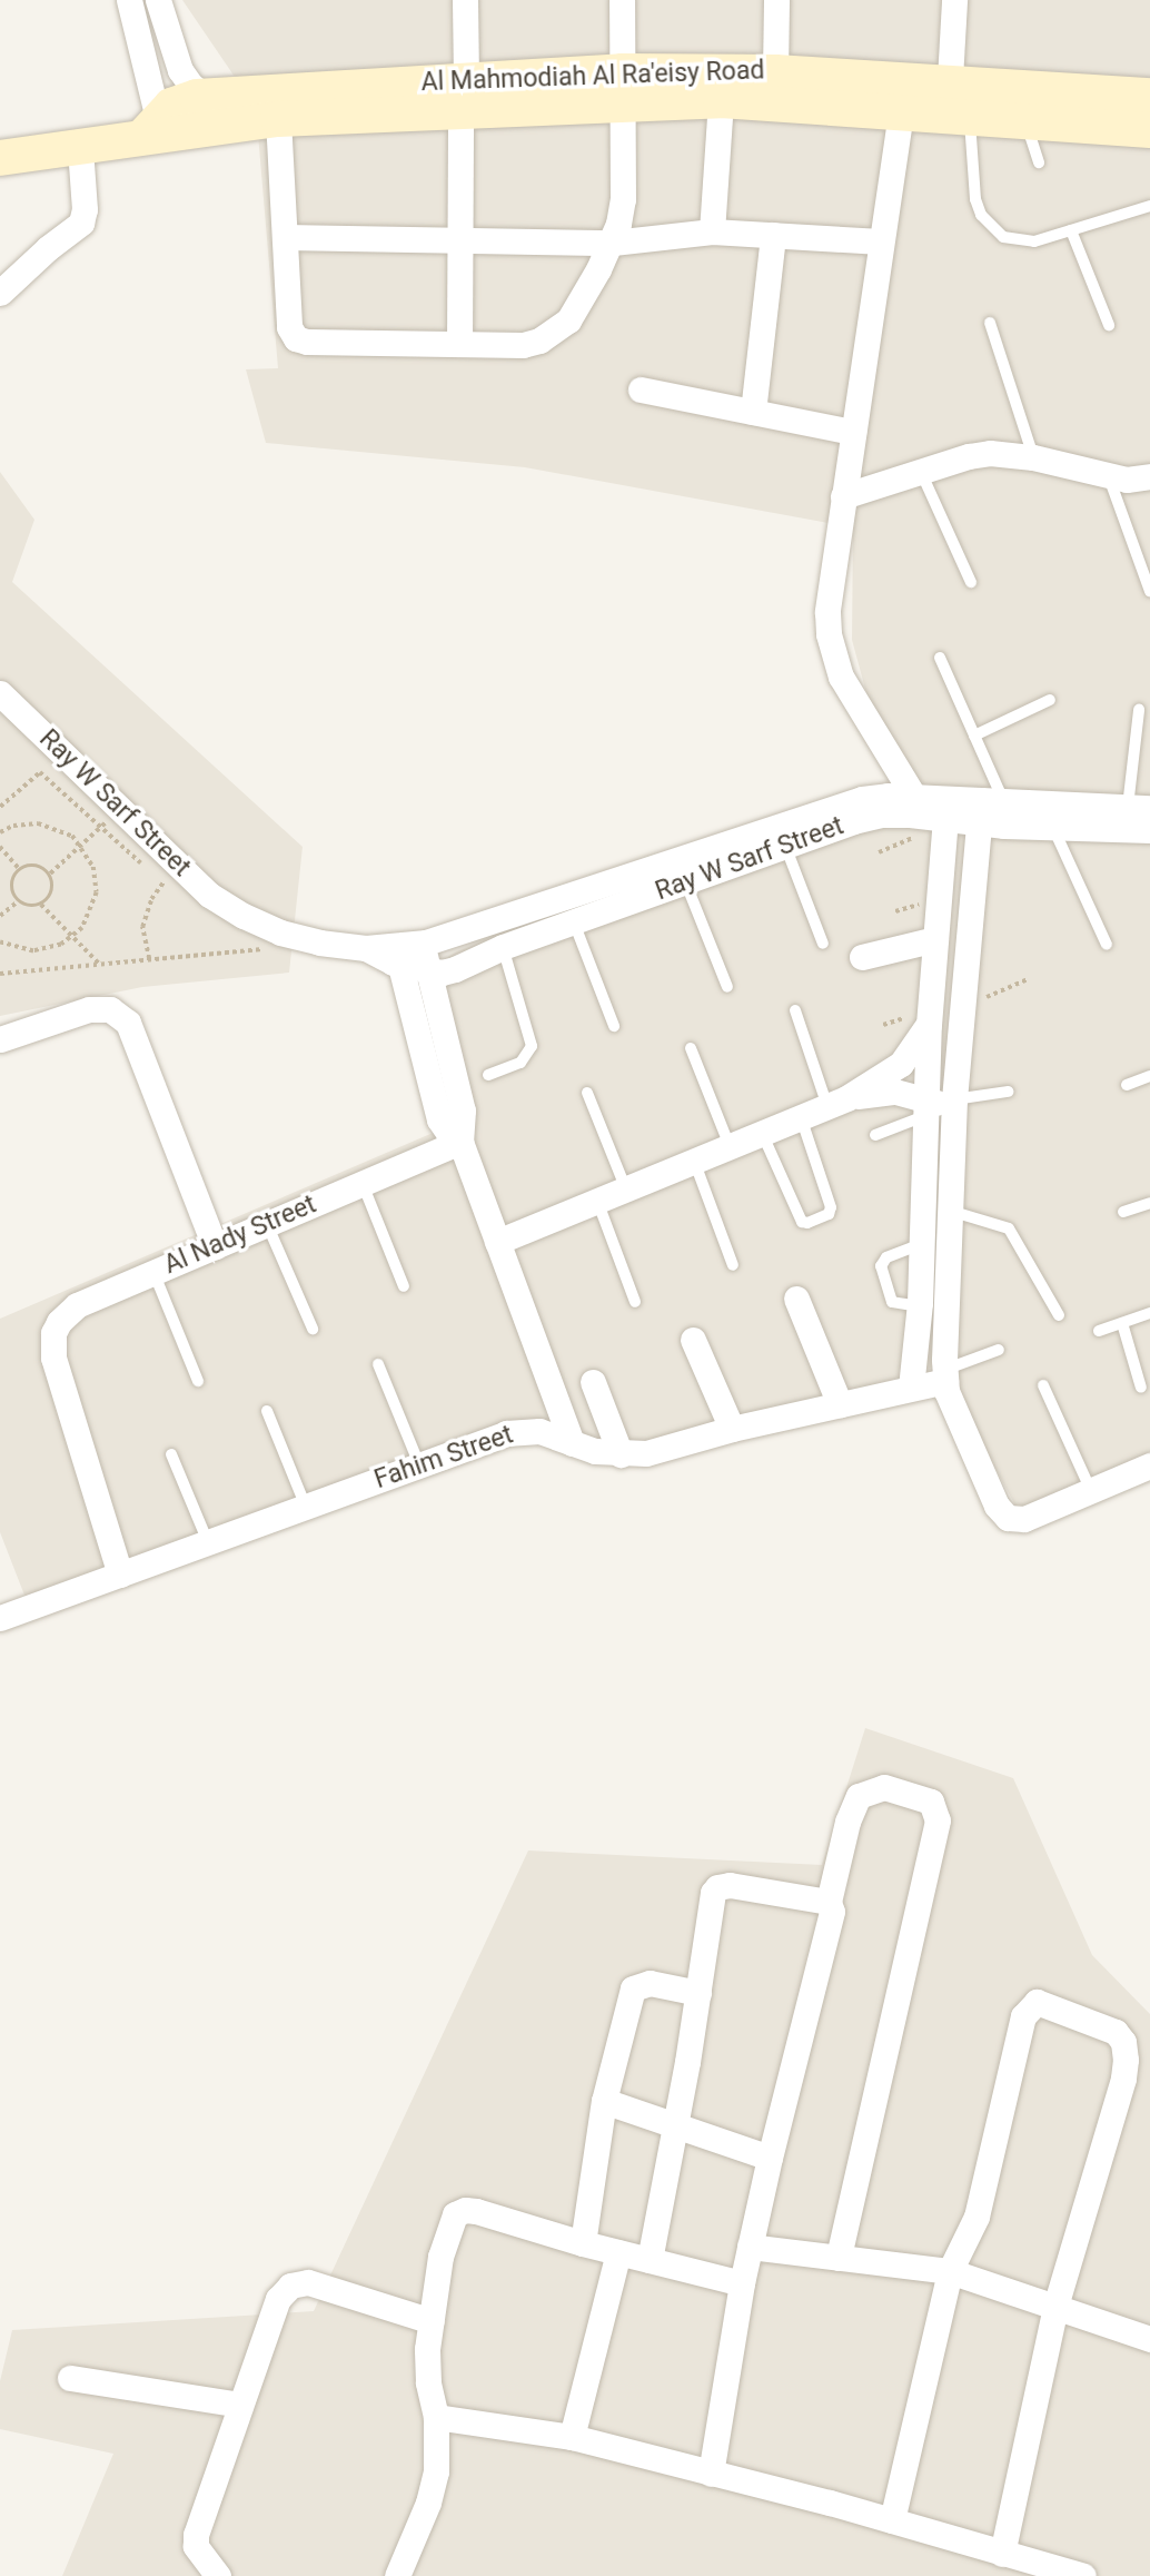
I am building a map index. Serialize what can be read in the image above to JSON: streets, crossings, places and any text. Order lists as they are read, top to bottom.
{
  "streets": {
    "street": [
      "Al Mahmodiah Al Ra'eisy Road",
      "Ray W Sarf Street",
      "Al Nady Street",
      "Fahim Street"
    ]
  },
  "crossings": [
    ["Al Nady Street", "Fahim Street"]
  ]
}
